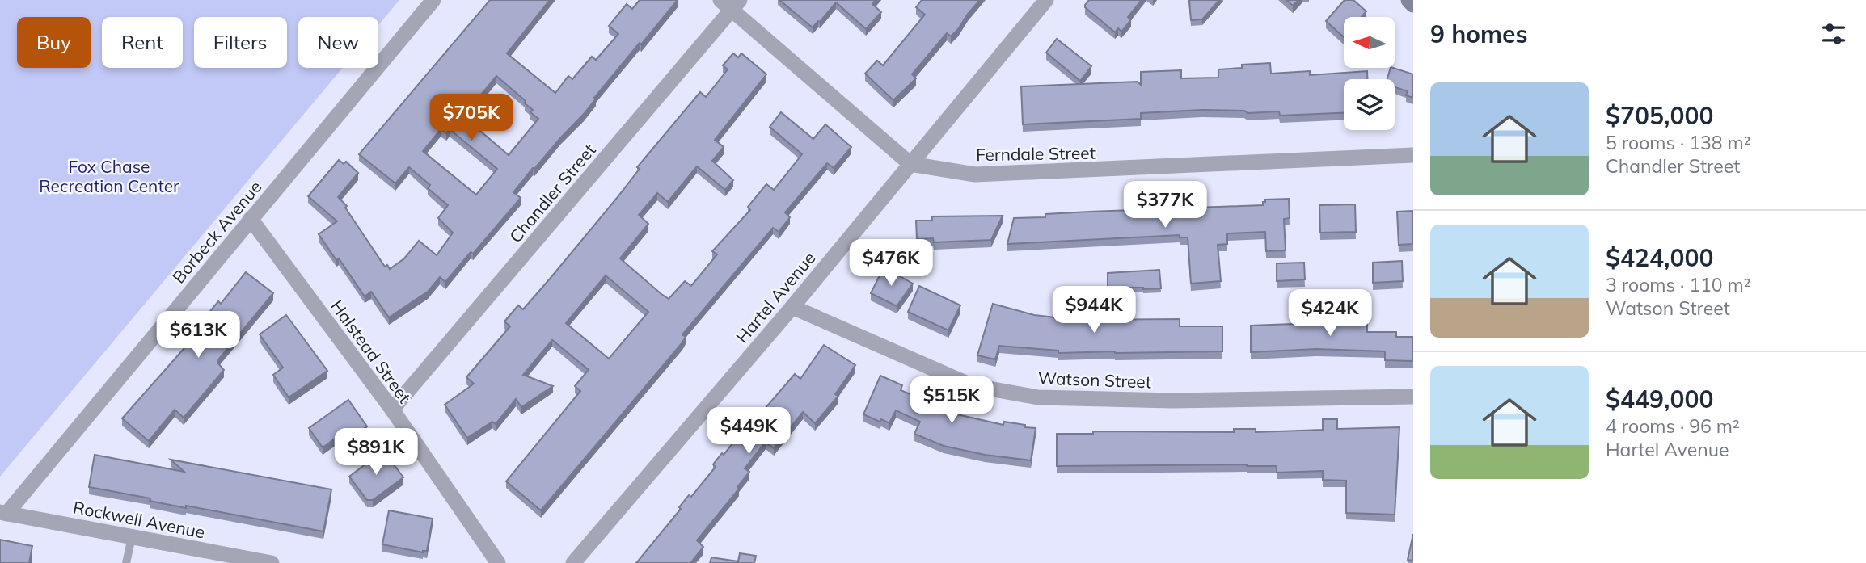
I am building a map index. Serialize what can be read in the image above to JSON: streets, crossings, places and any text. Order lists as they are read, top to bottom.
{
  "streets": {
    "street": [
      "Ferndale Street",
      "Chandler Street",
      "Borbeck Avenue",
      "Hartel Avenue",
      "Halstead Street",
      "Watson Street",
      "Rockwell Avenue"
    ]
  },
  "crossings": [
    ["Ferndale Street", "Hartel Avenue"],
    ["Chandler Street", "Halstead Street"],
    ["Borbeck Avenue", "Halstead Street"],
    ["Borbeck Avenue", "Rockwell Avenue"],
    ["Hartel Avenue", "Watson Street"]
  ],
  "parks": ["Fox Chase Recreation Center"],
  "north": "left",
  "page": {
    "heading": "9 homes",
    "chip": [
      "Buy",
      "Rent",
      "Filters",
      "New"
    ],
    "list": [
      {
        "name": "$705,000",
        "note": "5 rooms · 138 m² · Chandler Street"
      },
      {
        "name": "$424,000",
        "note": "3 rooms · 110 m² · Watson Street"
      },
      {
        "name": "$449,000",
        "note": "4 rooms · 96 m² · Hartel Avenue"
      }
    ],
    "price": [
      "$705K",
      "$377K",
      "$476K",
      "$944K",
      "$424K",
      "$613K",
      "$515K",
      "$449K",
      "$891K"
    ]
  }
}
